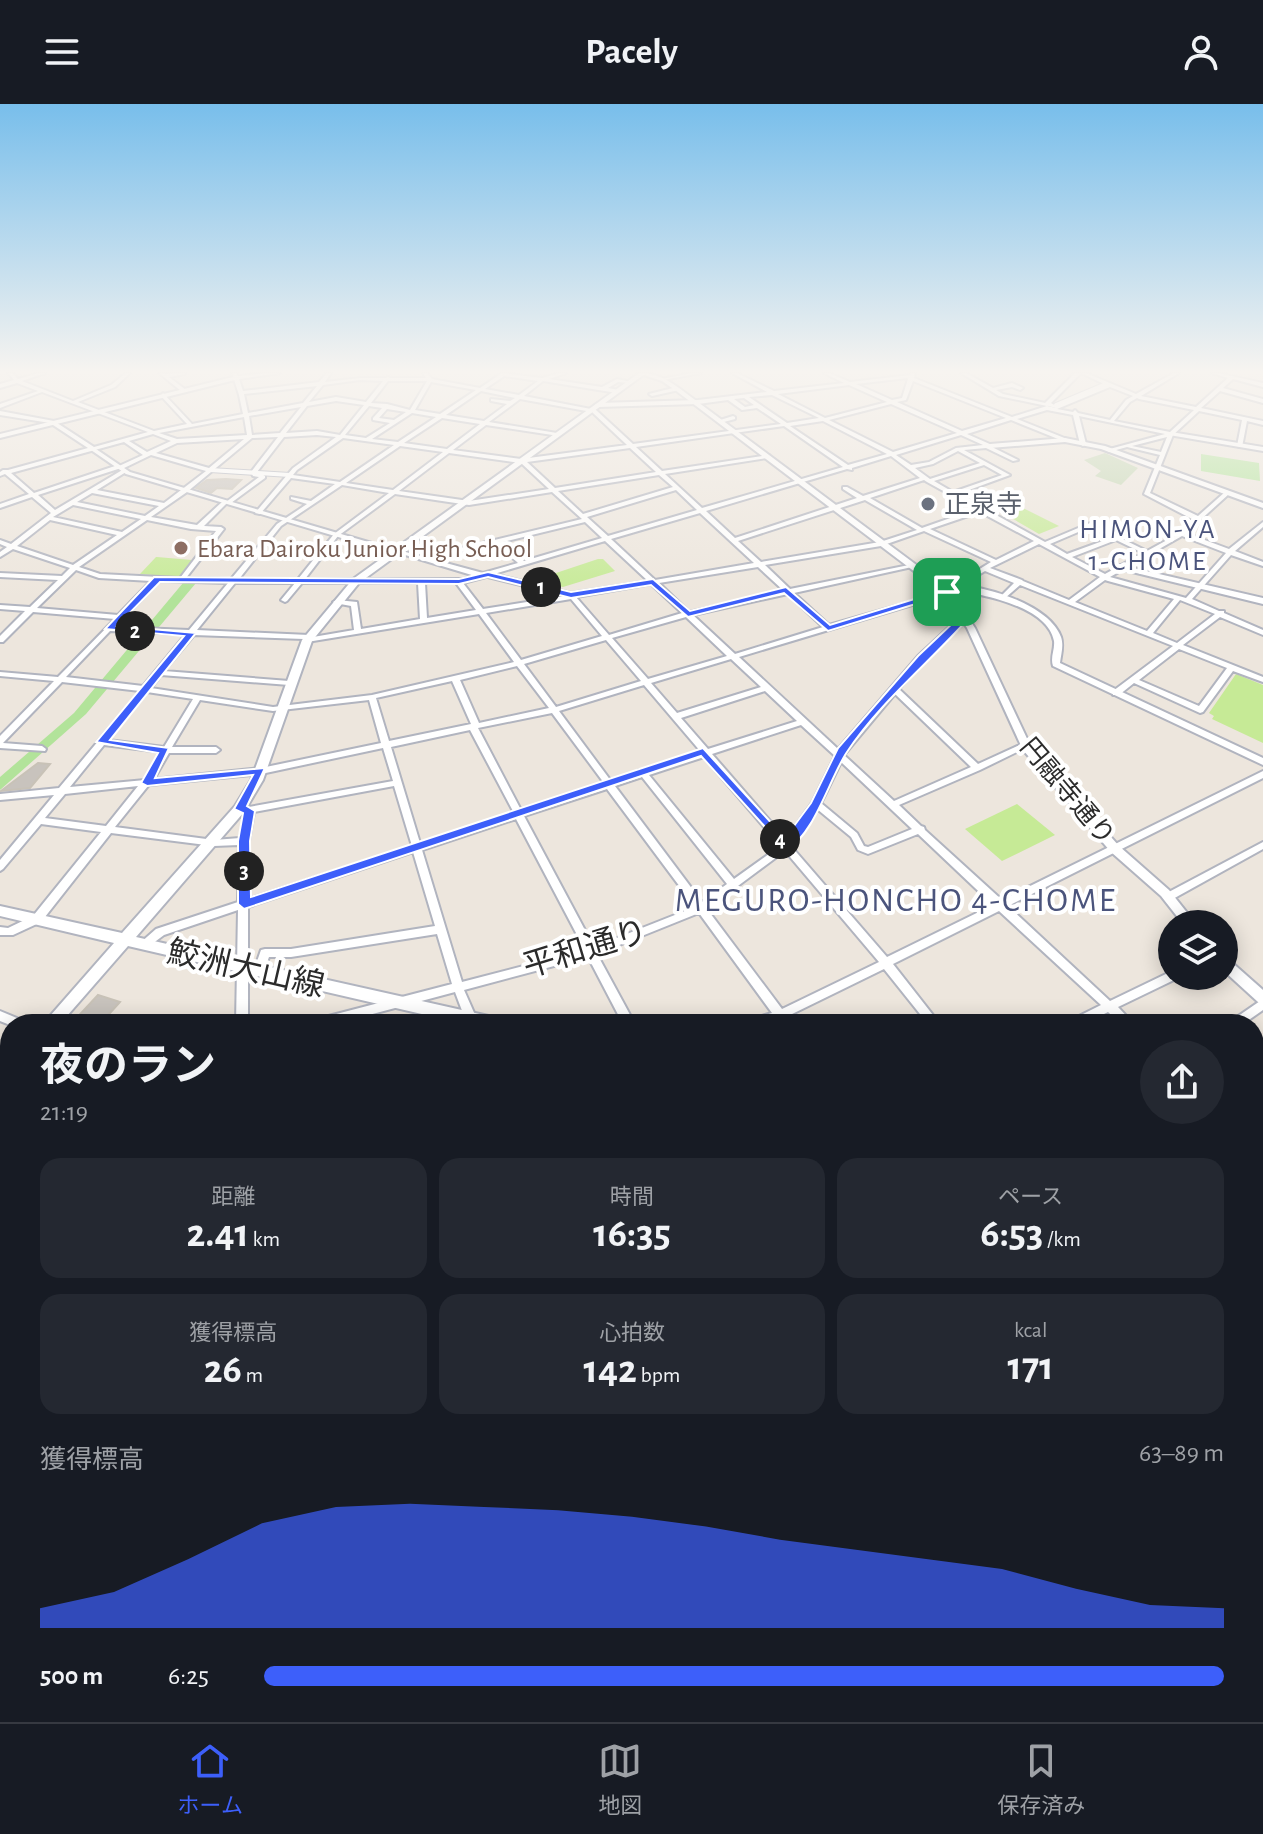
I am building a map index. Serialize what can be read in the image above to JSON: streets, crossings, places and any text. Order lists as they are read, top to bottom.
{
  "streets": {
    "main road": ["鮫洲大山線"],
    "street": ["円融寺通り", "平和通り"]
  },
  "crossings": [
    ["円融寺通り", "平和通り"],
    ["平和通り", "鮫洲大山線"]
  ],
  "districts": ["HIMON-YA 1-CHOME", "MEGURO-HONCHO 4-CHOME"],
  "places": ["正泉寺", "Ebara Dairoku Junior High School"],
  "page": {
    "header": "Pacely",
    "pins": [
      "1",
      "2",
      "4",
      "3"
    ],
    "heading": ["夜のラン", "21:19"],
    "stats": [
      ["距離", "2.41 km"],
      ["時間", "16:35"],
      ["ペース", "6:53 /km"],
      ["獲得標高", "26 m"],
      ["心拍数", "142 bpm"],
      ["kcal", "171"]
    ],
    "chart": ["獲得標高", "63–89 m"],
    "list": [
      {
        "name": "500 m",
        "note": "6:25"
      }
    ],
    "tabs": ["ホーム", "地図", "保存済み"]
  }
}
